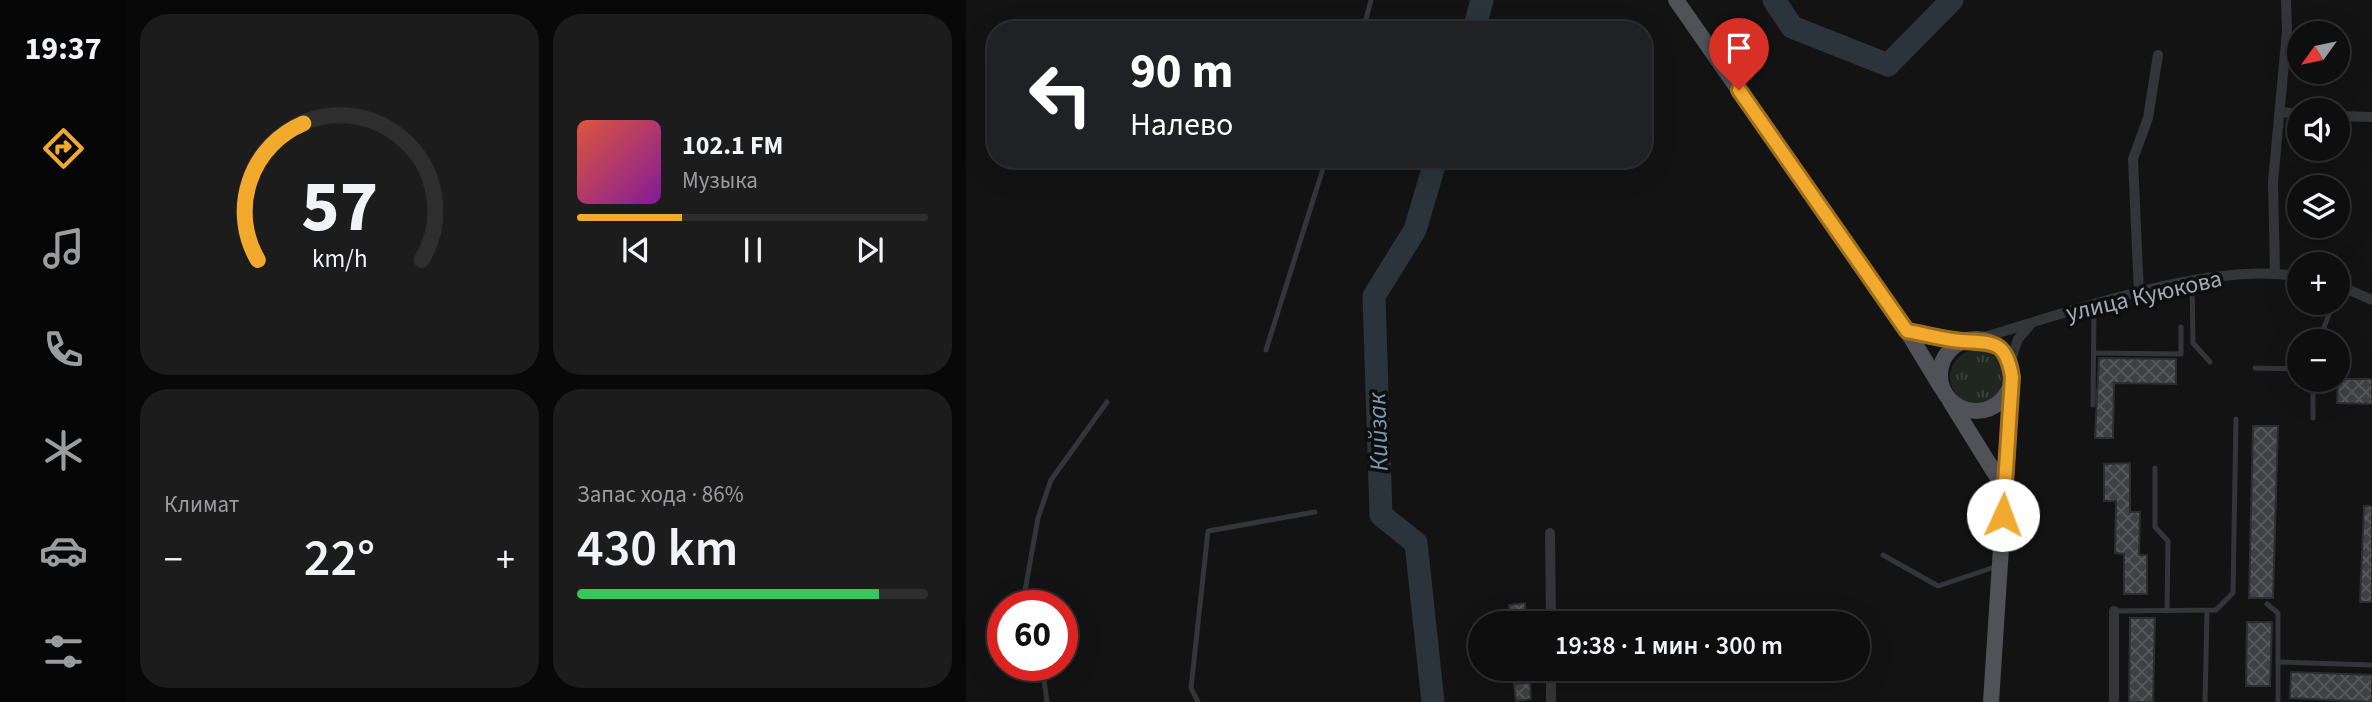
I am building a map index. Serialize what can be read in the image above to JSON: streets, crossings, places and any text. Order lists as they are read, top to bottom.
{
  "streets": {
    "street": ["улица Куюкова"]
  },
  "water": ["Кийзак"],
  "north": "bottom left",
  "page": {
    "tabs": "19:37",
    "map_buttons": ["+", "−"],
    "turn": ["90 m", "Налево"],
    "song": ["102.1 FM", "Музыка"],
    "tile": [
      "Климат",
      ["Запас хода · 86%", "430 km"]
    ],
    "heat": ["−", "22°", "+"],
    "limit": "60",
    "trip": "19:38 · 1 мин · 300 m",
    "gauge": ["57", "km/h"]
  }
}
